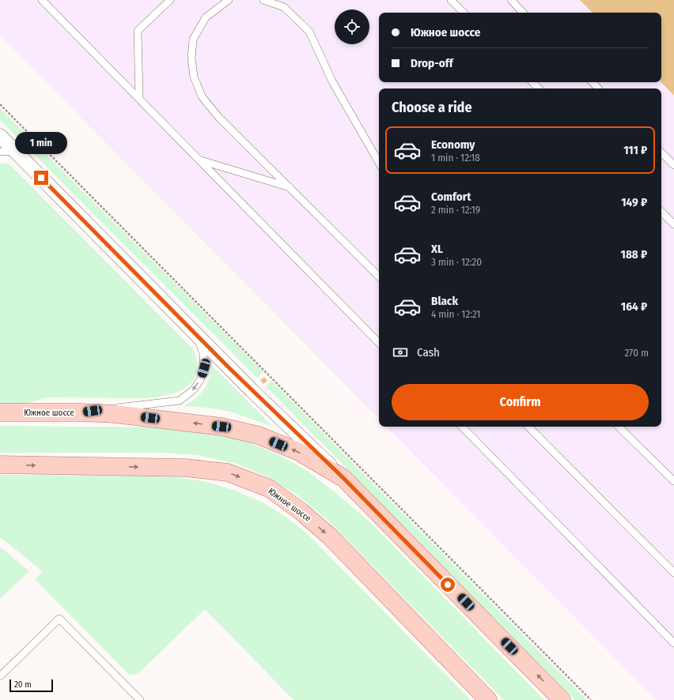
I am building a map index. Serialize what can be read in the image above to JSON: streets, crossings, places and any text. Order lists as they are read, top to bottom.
{
  "streets": {
    "main road": ["Южное шоссе"]
  },
  "scale_bar": "20 m",
  "page": {
    "banner": ["Южное шоссе", "Drop-off"],
    "heading": "Choose a ride",
    "list": [
      {
        "name": "Economy",
        "note": "1 min · 12:18",
        "value": "111 ₽"
      },
      {
        "name": "Comfort",
        "note": "2 min · 12:19",
        "value": "149 ₽"
      },
      {
        "name": "XL",
        "note": "3 min · 12:20",
        "value": "188 ₽"
      },
      {
        "name": "Black",
        "note": "4 min · 12:21",
        "value": "164 ₽"
      }
    ],
    "bubble": "1 min",
    "pay": ["Cash", "270 m"],
    "buttons": "Confirm",
    "scale": "20 m"
  }
}
